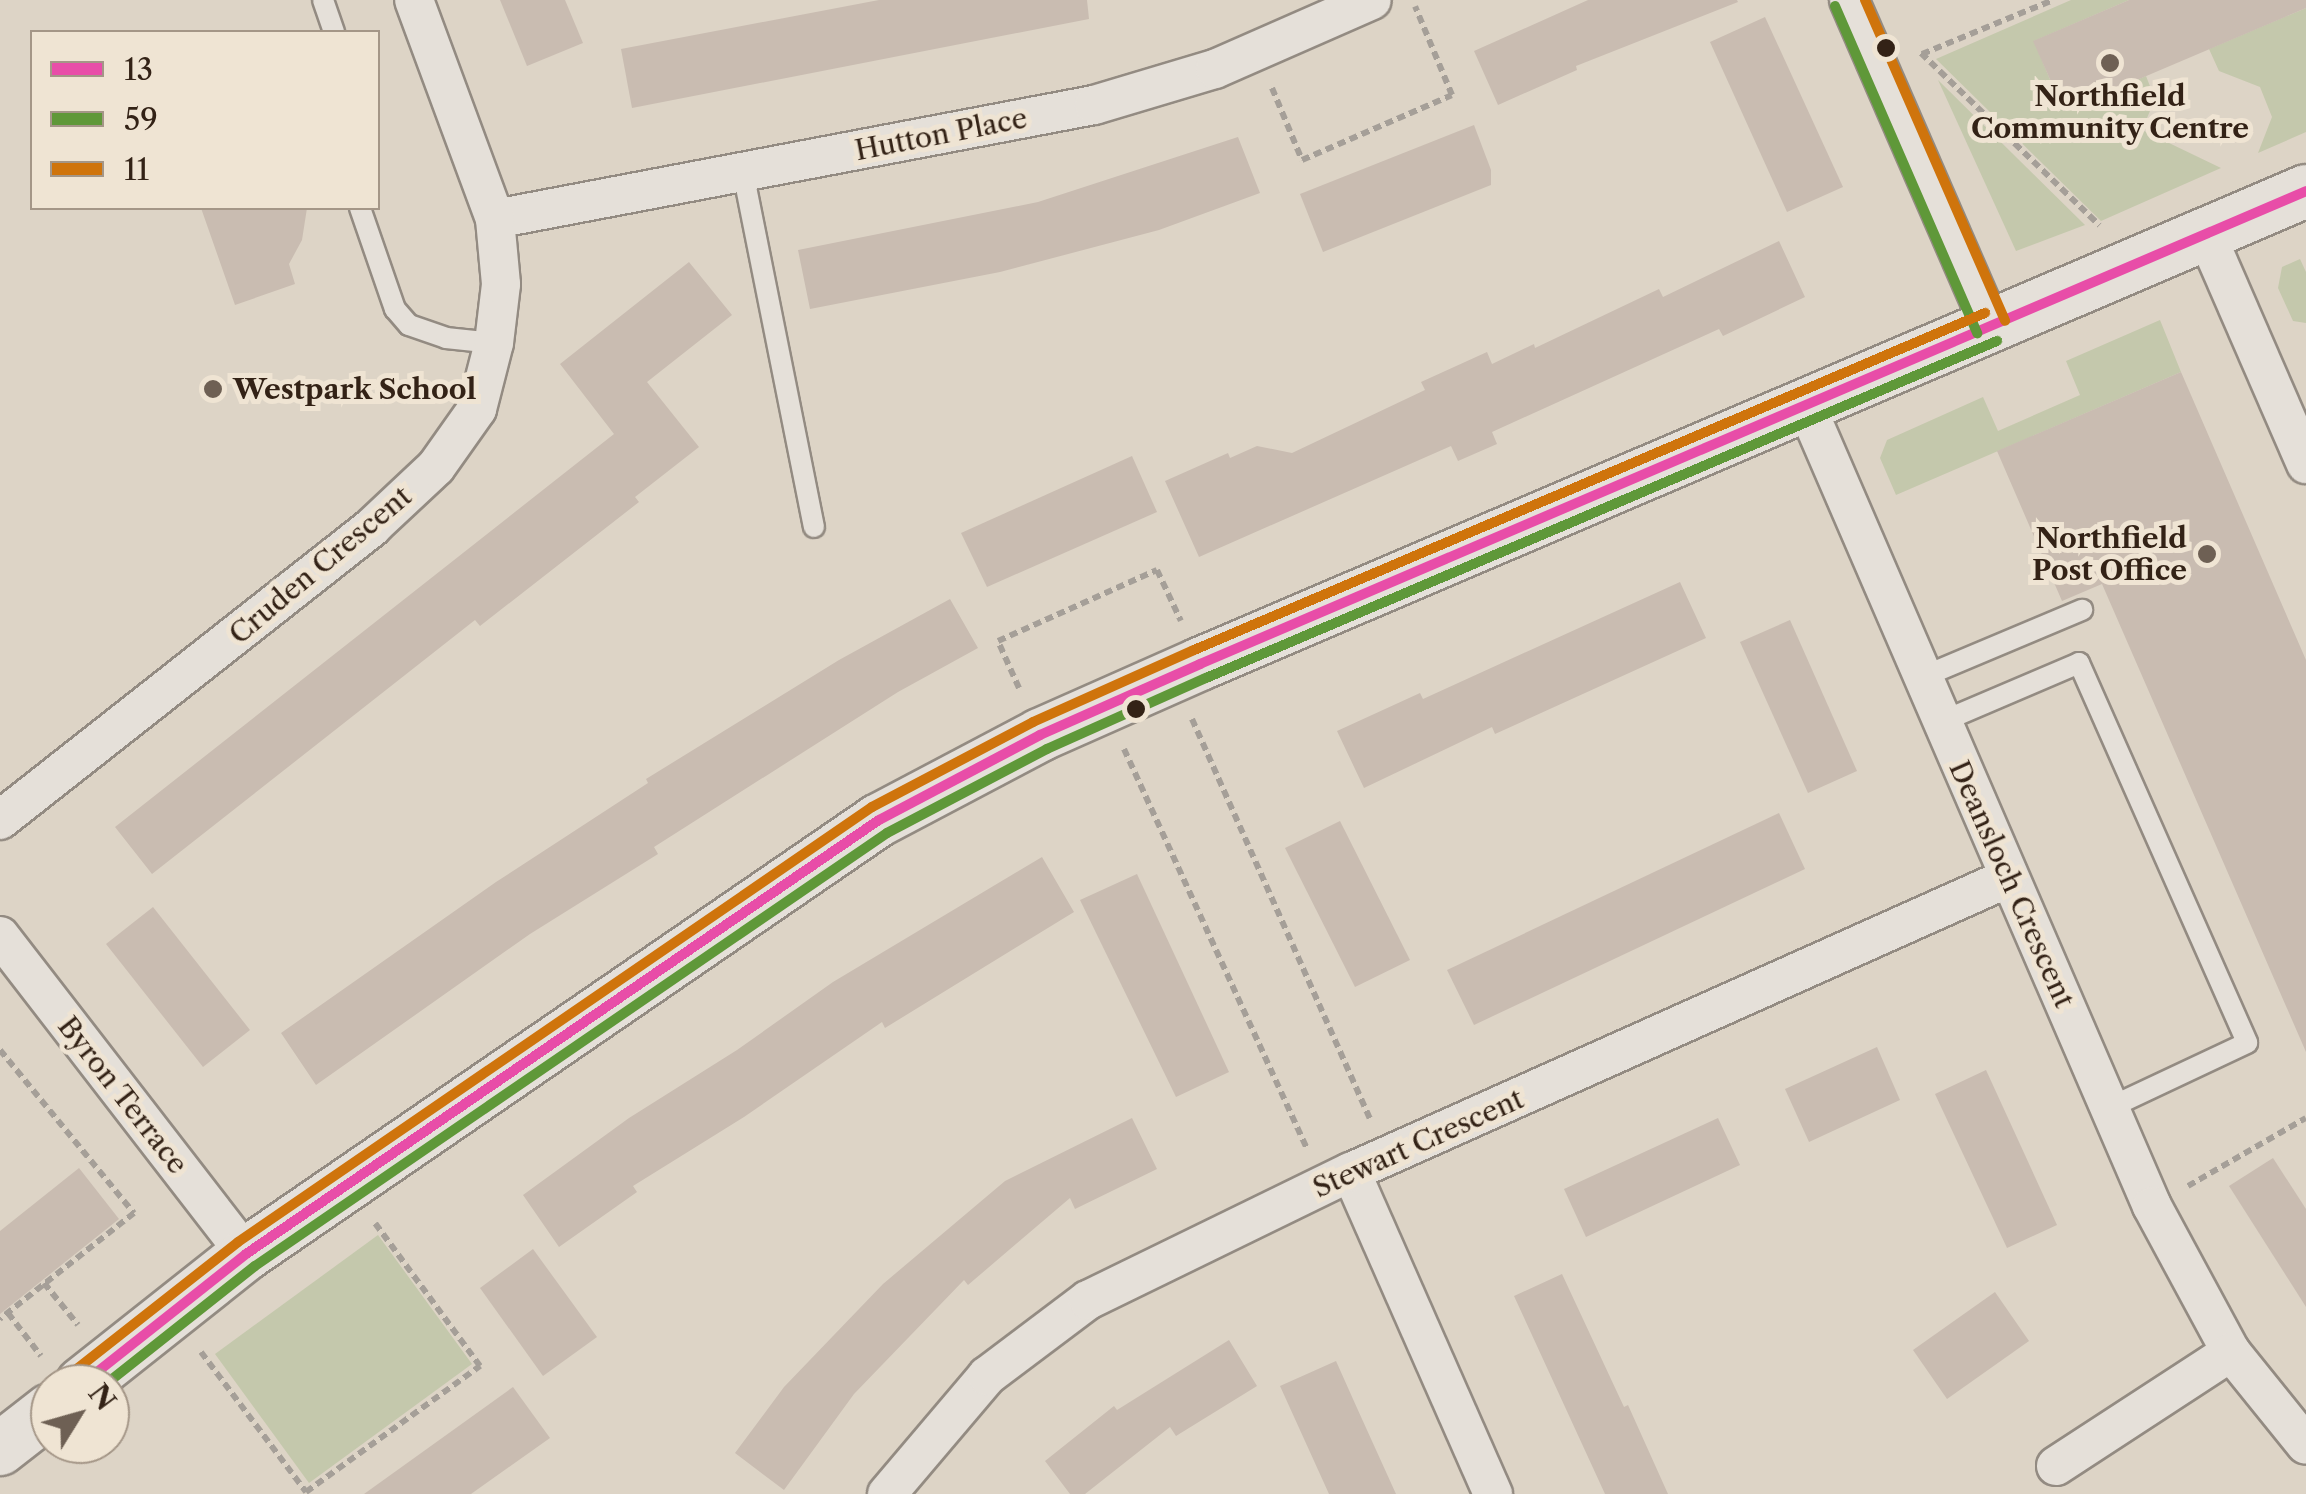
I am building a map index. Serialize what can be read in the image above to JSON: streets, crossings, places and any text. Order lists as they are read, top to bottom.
{
  "streets": {
    "street": [
      "Hutton Place",
      "Cruden Crescent",
      "Deansloch Crescent",
      "Byron Terrace",
      "Stewart Crescent"
    ]
  },
  "crossings": [
    ["Hutton Place", "Cruden Crescent"],
    ["Deansloch Crescent", "Stewart Crescent"]
  ],
  "places": ["Northfield Community Centre", "Westpark School", "Northfield Post Office"],
  "lines": ["transit line 11", "transit line 59", "transit line 13"],
  "legend": ["13", "59", "11"],
  "north": "top right"
}
